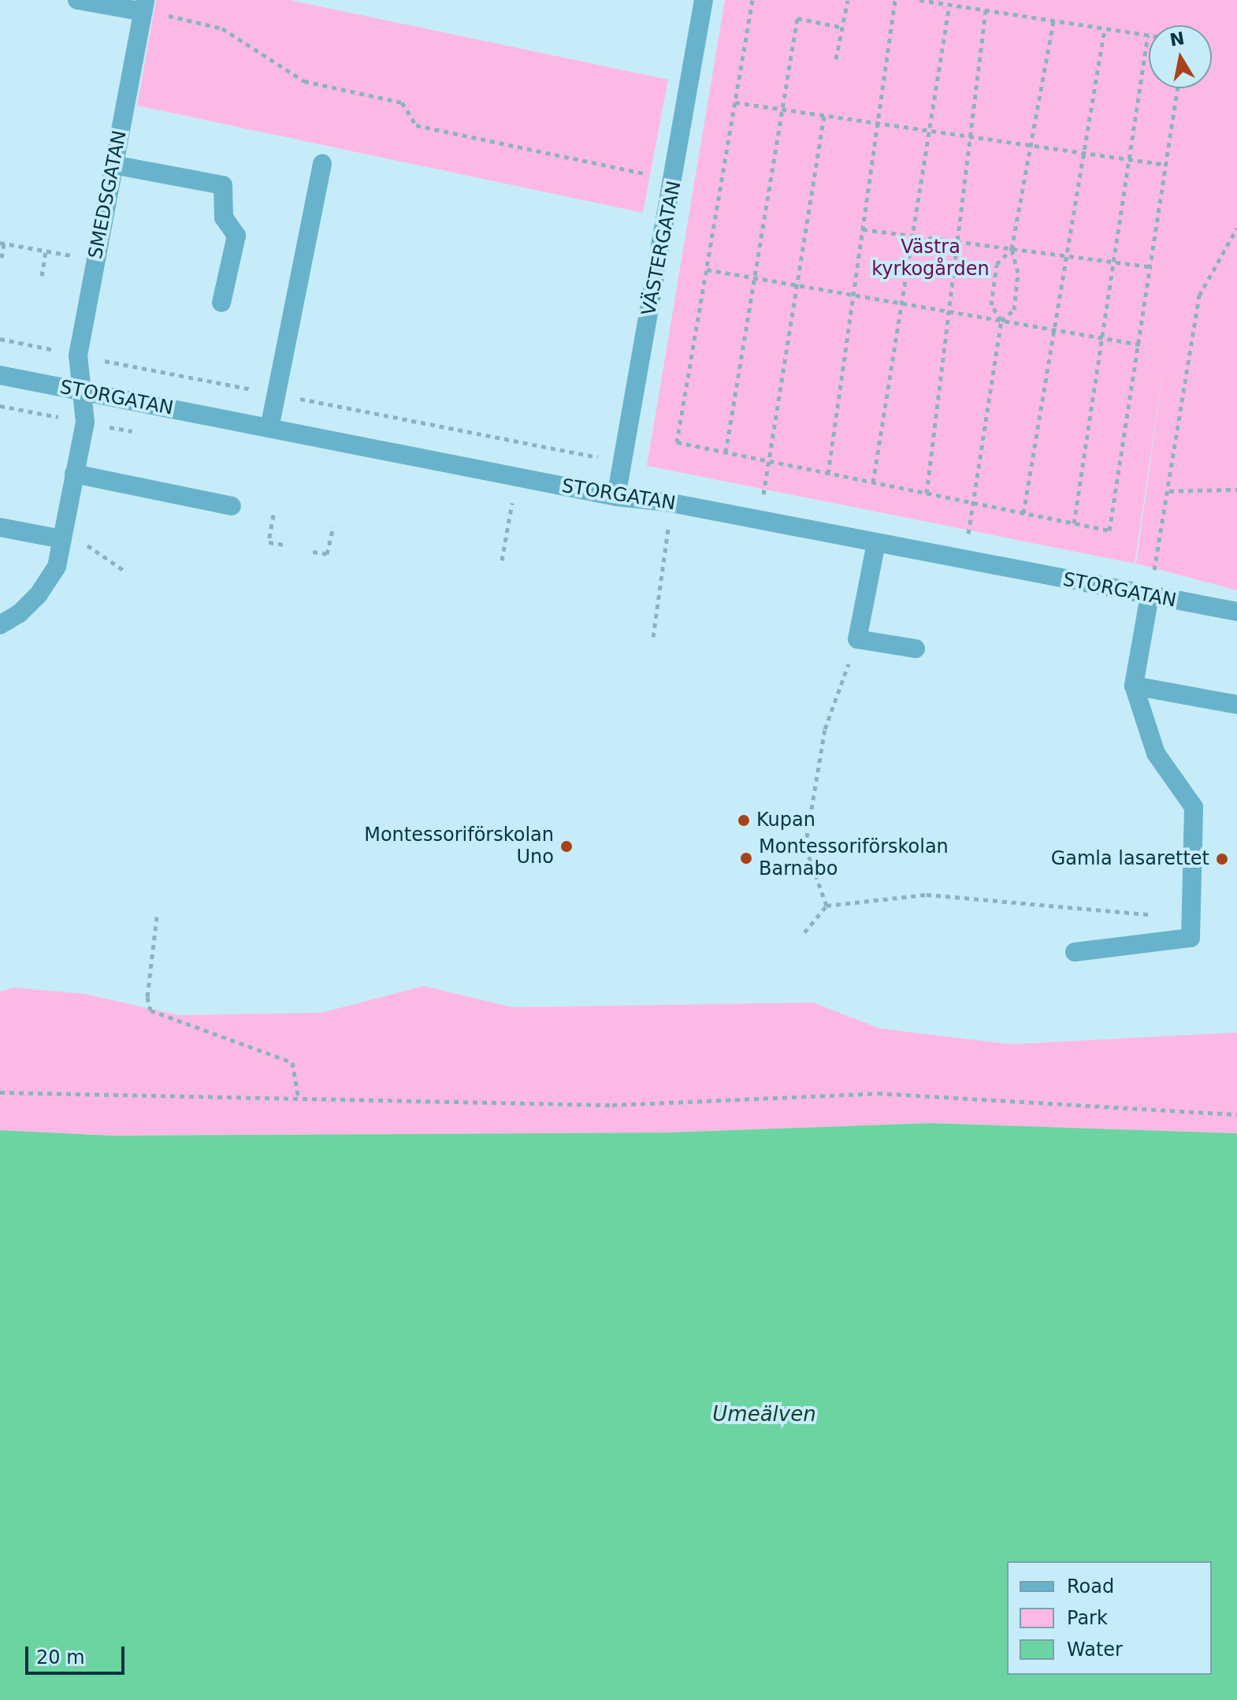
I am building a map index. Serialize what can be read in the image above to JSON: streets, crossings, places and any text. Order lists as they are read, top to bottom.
{
  "streets": {
    "street": ["SMEDSGATAN", "VÄSTERGATAN", "STORGATAN"]
  },
  "crossings": [
    ["SMEDSGATAN", "STORGATAN"],
    ["VÄSTERGATAN", "STORGATAN"]
  ],
  "water": ["Umeälven"],
  "parks": ["Västra kyrkogården"],
  "places": [
    "Kupan",
    "Montessoriförskolan Uno",
    "Montessoriförskolan Barnabo",
    "Gamla lasarettet"
  ],
  "legend": ["Road", "Park", "Water"],
  "scale_bar": "20 m",
  "north": "top"
}
